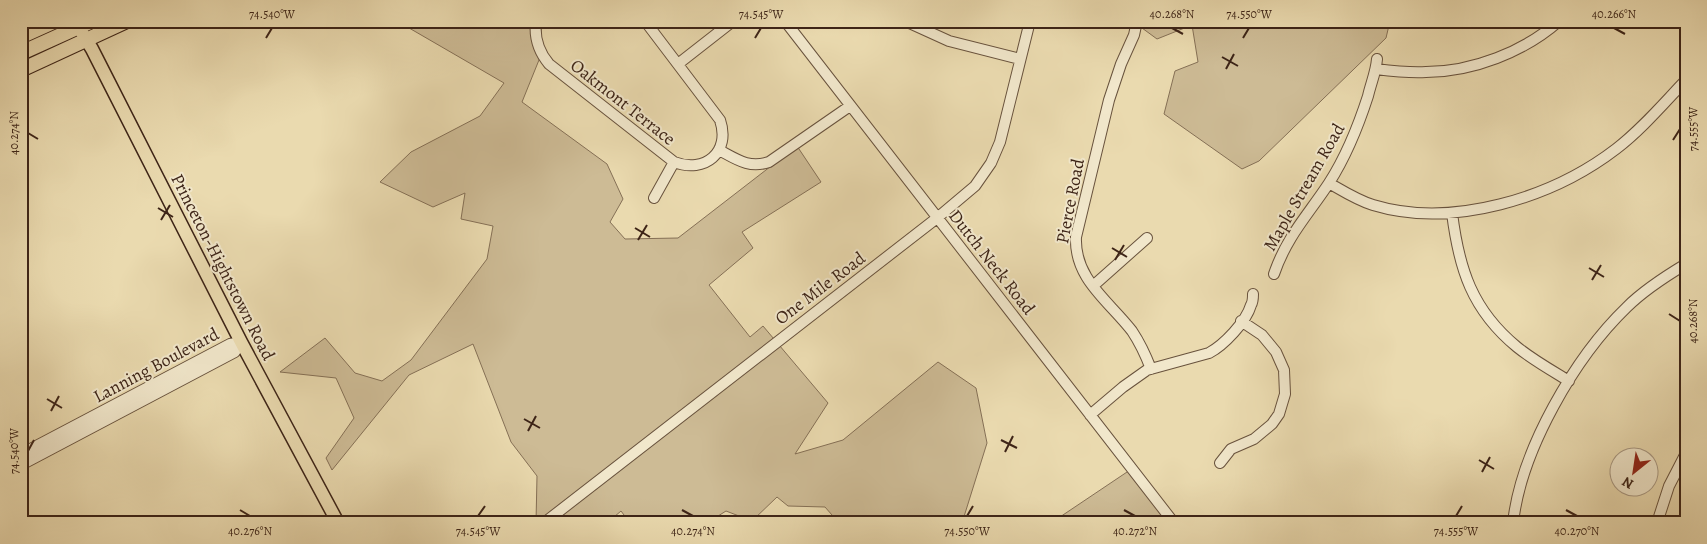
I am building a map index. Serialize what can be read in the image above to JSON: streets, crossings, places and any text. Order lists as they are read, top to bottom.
{
  "streets": {
    "main road": ["Princeton-Hightstown Road"],
    "street": [
      "Oakmont Terrace",
      "Maple Stream Road",
      "Pierce Road",
      "Dutch Neck Road",
      "One Mile Road",
      "Lanning Boulevard"
    ]
  },
  "crossings": [
    ["Dutch Neck Road", "One Mile Road"],
    ["Princeton-Hightstown Road", "Lanning Boulevard"]
  ],
  "north": "bottom left",
  "coordinates": [
    "74.540°W",
    "74.545°W",
    "40.268°N",
    "74.550°W",
    "40.266°N",
    "74.555°W",
    "40.274°N",
    "40.276°N",
    "40.272°N",
    "40.270°N"
  ]
}
